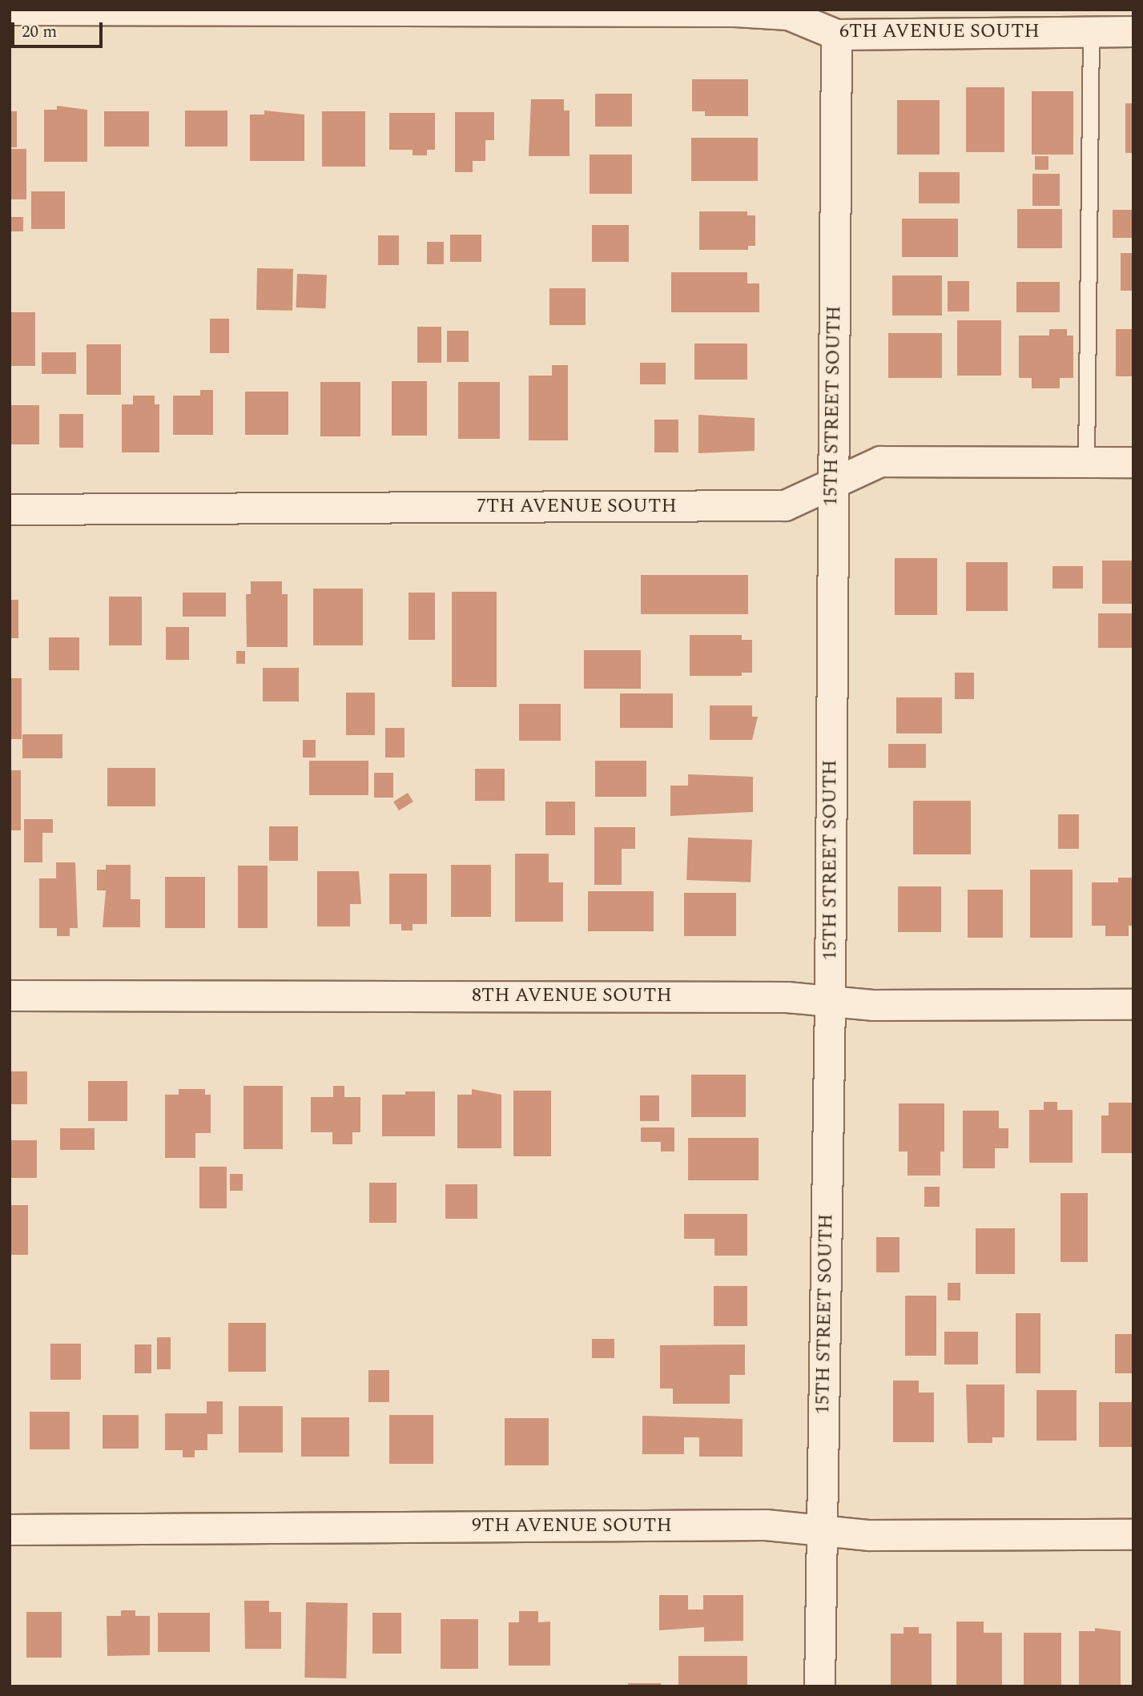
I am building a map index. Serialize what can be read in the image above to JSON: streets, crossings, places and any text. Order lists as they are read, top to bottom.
{
  "streets": {
    "street": [
      "6TH AVENUE SOUTH",
      "15TH STREET SOUTH",
      "7TH AVENUE SOUTH",
      "8TH AVENUE SOUTH",
      "9TH AVENUE SOUTH"
    ]
  },
  "crossings": [
    ["6TH AVENUE SOUTH", "15TH STREET SOUTH"],
    ["15TH STREET SOUTH", "7TH AVENUE SOUTH"],
    ["15TH STREET SOUTH", "8TH AVENUE SOUTH"],
    ["15TH STREET SOUTH", "9TH AVENUE SOUTH"]
  ],
  "scale_bar": "20 m"
}
